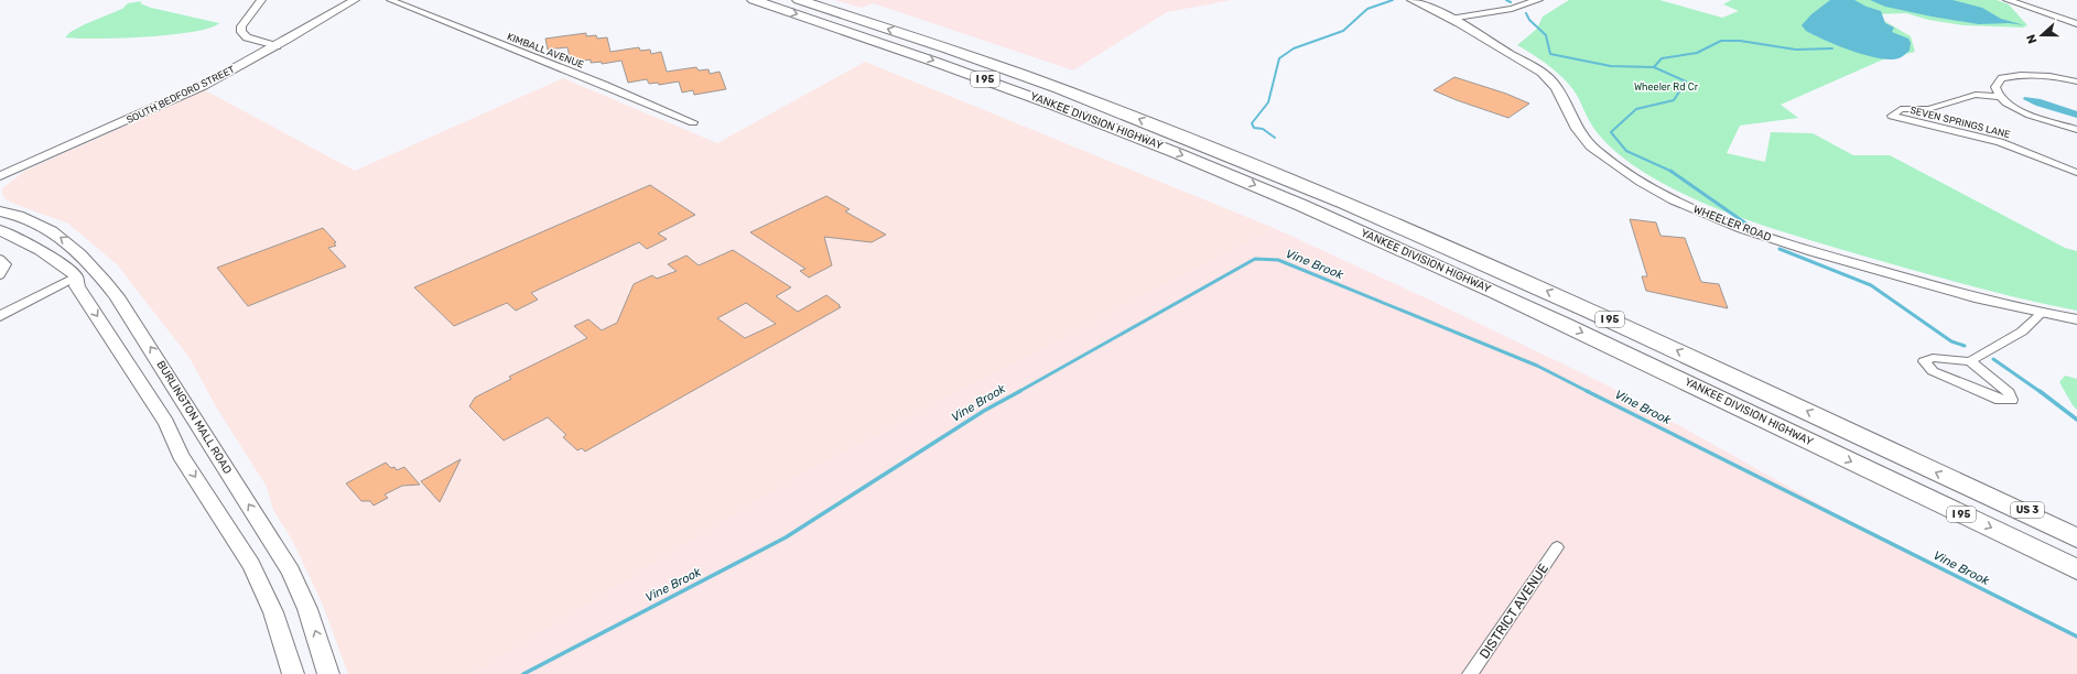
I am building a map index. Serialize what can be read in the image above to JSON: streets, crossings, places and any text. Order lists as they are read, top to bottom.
{
  "streets": {
    "highway": ["I 95", "YANKEE DIVISION HIGHWAY", "US 3"],
    "main road": ["SOUTH BEDFORD STREET", "WHEELER ROAD", "BURLINGTON MALL ROAD"],
    "street": ["KIMBALL AVENUE", "SEVEN SPRINGS LANE", "DISTRICT AVENUE"]
  },
  "crossings": [
    ["YANKEE DIVISION HIGHWAY", "US 3"]
  ],
  "water": ["Vine Brook"],
  "parks": ["Wheeler Rd Cr"],
  "north": "left"
}
